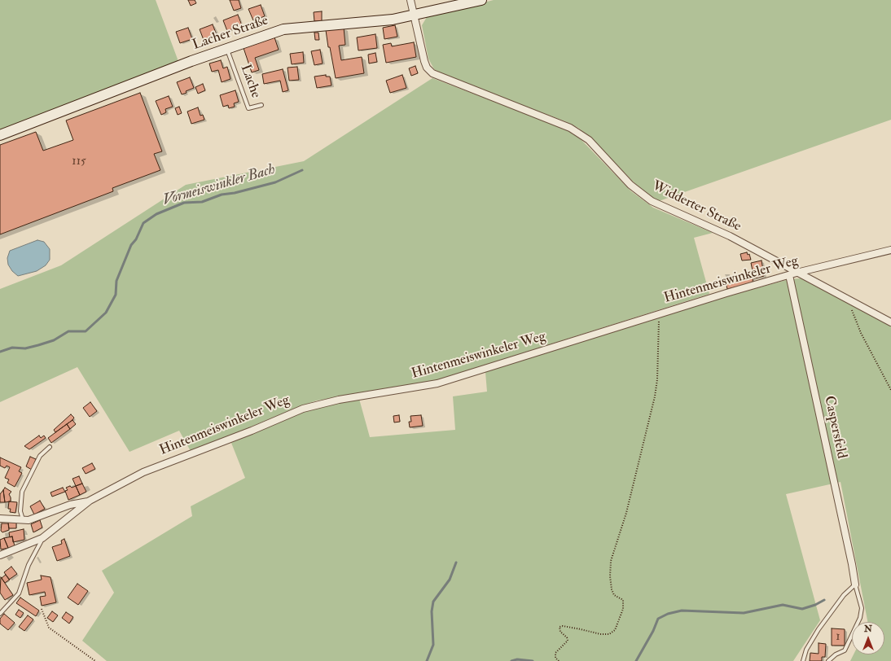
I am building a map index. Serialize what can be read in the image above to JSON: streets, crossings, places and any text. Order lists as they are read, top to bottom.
{
  "streets": {
    "street": [
      "Lacher Straße",
      "Widderter Straße",
      "Hintenmeiswinkeler Weg",
      "Caspersfeld"
    ],
    "lane": ["Lache"]
  },
  "crossings": [
    ["Lacher Straße", "Lache"],
    ["Lacher Straße", "Widderter Straße"],
    ["Widderter Straße", "Hintenmeiswinkeler Weg"],
    ["Hintenmeiswinkeler Weg", "Caspersfeld"]
  ],
  "water": ["Vormeiswinkler Bach"],
  "house_numbers": ["115", "1"],
  "north": "top"
}
